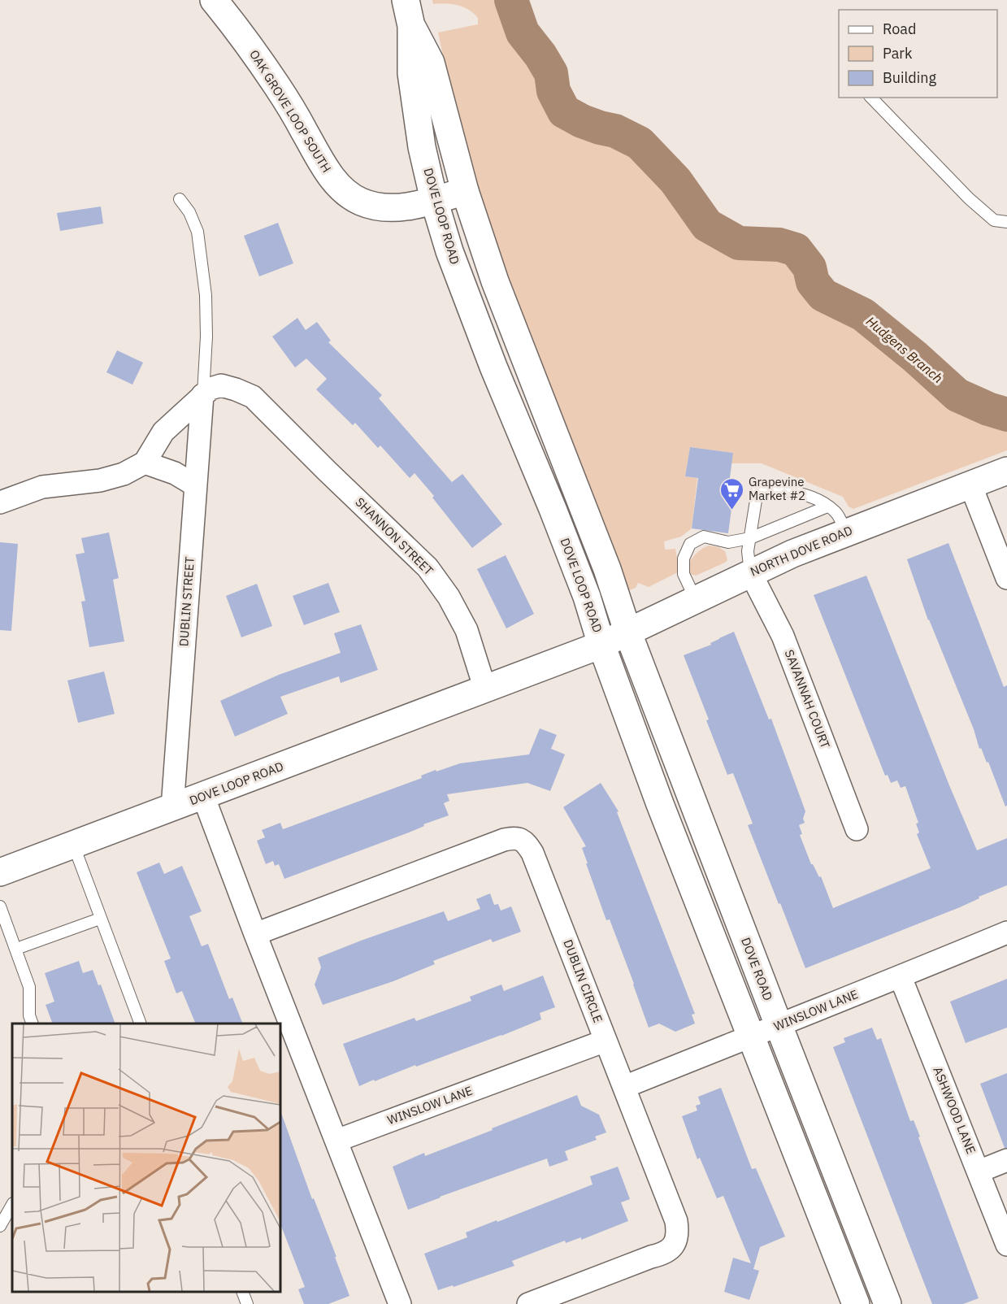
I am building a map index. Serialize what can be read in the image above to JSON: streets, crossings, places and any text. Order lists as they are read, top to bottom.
{
  "streets": {
    "main road": [
      "OAK GROVE LOOP SOUTH",
      "DOVE LOOP ROAD",
      "NORTH DOVE ROAD",
      "DOVE ROAD"
    ],
    "street": [
      "SHANNON STREET",
      "DUBLIN STREET",
      "SAVANNAH COURT",
      "DUBLIN CIRCLE",
      "WINSLOW LANE",
      "ASHWOOD LANE"
    ]
  },
  "crossings": [
    ["OAK GROVE LOOP SOUTH", "DOVE LOOP ROAD"],
    ["DOVE LOOP ROAD", "SHANNON STREET"],
    ["DOVE LOOP ROAD", "NORTH DOVE ROAD"],
    ["DOVE LOOP ROAD", "DUBLIN STREET"],
    ["DOVE LOOP ROAD", "DOVE ROAD"],
    ["SHANNON STREET", "DUBLIN STREET"],
    ["NORTH DOVE ROAD", "SAVANNAH COURT"],
    ["NORTH DOVE ROAD", "DOVE ROAD"],
    ["DOVE ROAD", "WINSLOW LANE"],
    ["DUBLIN CIRCLE", "WINSLOW LANE"],
    ["WINSLOW LANE", "ASHWOOD LANE"]
  ],
  "water": ["Hudgens Branch"],
  "places": {
    "supermarket": ["Grapevine Market #2"]
  },
  "legend": ["Road", "Park", "Building"]
}
